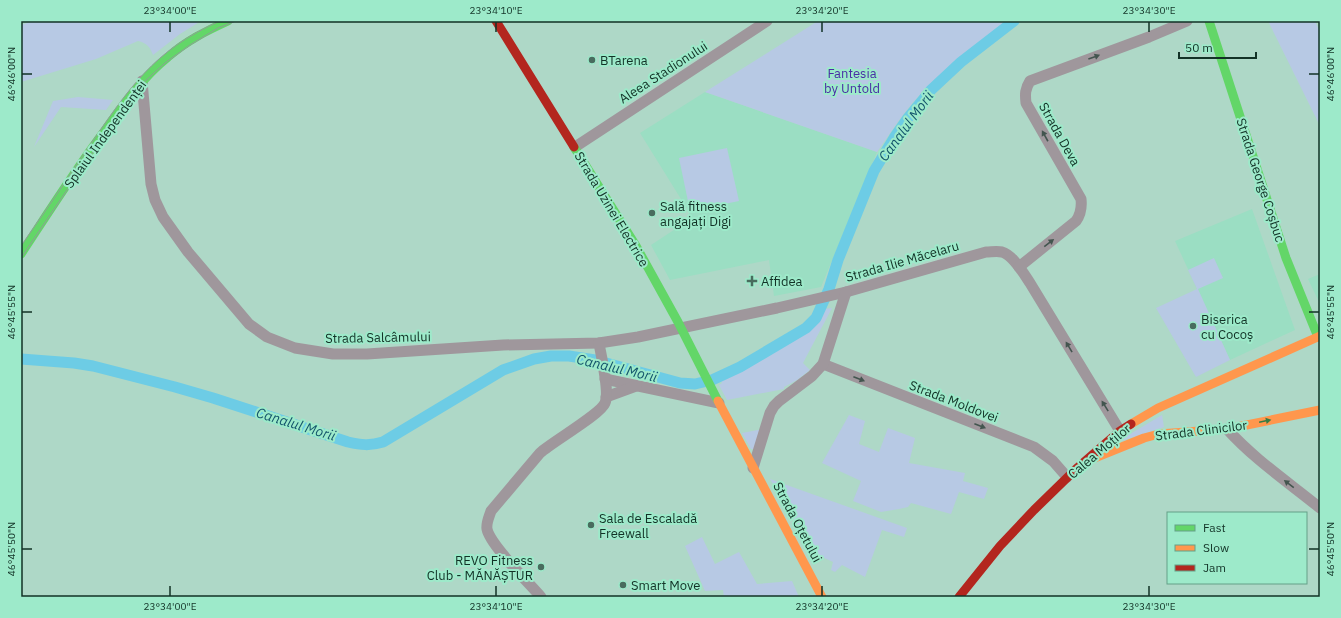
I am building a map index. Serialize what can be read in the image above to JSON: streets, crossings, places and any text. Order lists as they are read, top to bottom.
{
  "streets": {
    "main road": [
      "Splaiul Independenței",
      "Strada George Coșbuc",
      "Strada Uzinei Electrice",
      "Strada Clinicilor",
      "Calea Moților",
      "Strada Oțetului"
    ],
    "street": [
      "Aleea Stadionului",
      "Strada Deva",
      "Strada Ilie Măcelaru",
      "Strada Salcâmului",
      "Strada Moldovei"
    ]
  },
  "crossings": [
    ["Aleea Stadionului", "Strada Uzinei Electrice"],
    ["Splaiul Independenței", "Strada Salcâmului"],
    ["Strada Deva", "Strada Ilie Măcelaru"],
    ["Strada George Coșbuc", "Calea Moților"],
    ["Strada Uzinei Electrice", "Strada Ilie Măcelaru"],
    ["Strada Uzinei Electrice", "Strada Oțetului"],
    ["Strada Ilie Măcelaru", "Strada Salcâmului"],
    ["Strada Ilie Măcelaru", "Calea Moților"],
    ["Strada Moldovei", "Calea Moților"],
    ["Strada Clinicilor", "Calea Moților"]
  ],
  "one_way": ["Strada Moldovei", "Strada Clinicilor"],
  "water": ["Canalul Morii"],
  "parks": ["Fantesia by Untold"],
  "places": {
    "other": [
      "BTarena",
      "Sală fitness angajați Digi",
      "Biserica cu Cocoș",
      "Sala de Escaladă Freewall",
      "REVO Fitness Club - MĂNĂȘTUR",
      "Smart Move"
    ],
    "health": ["Affidea"]
  },
  "legend": ["Fast", "Slow", "Jam"],
  "scale_bar": "50 m",
  "coordinates": [
    "23°34'00\"E",
    "23°34'10\"E",
    "23°34'20\"E",
    "23°34'30\"E",
    "46°46'00\"N",
    "46°45'55\"N",
    "46°45'50\"N"
  ]
}
